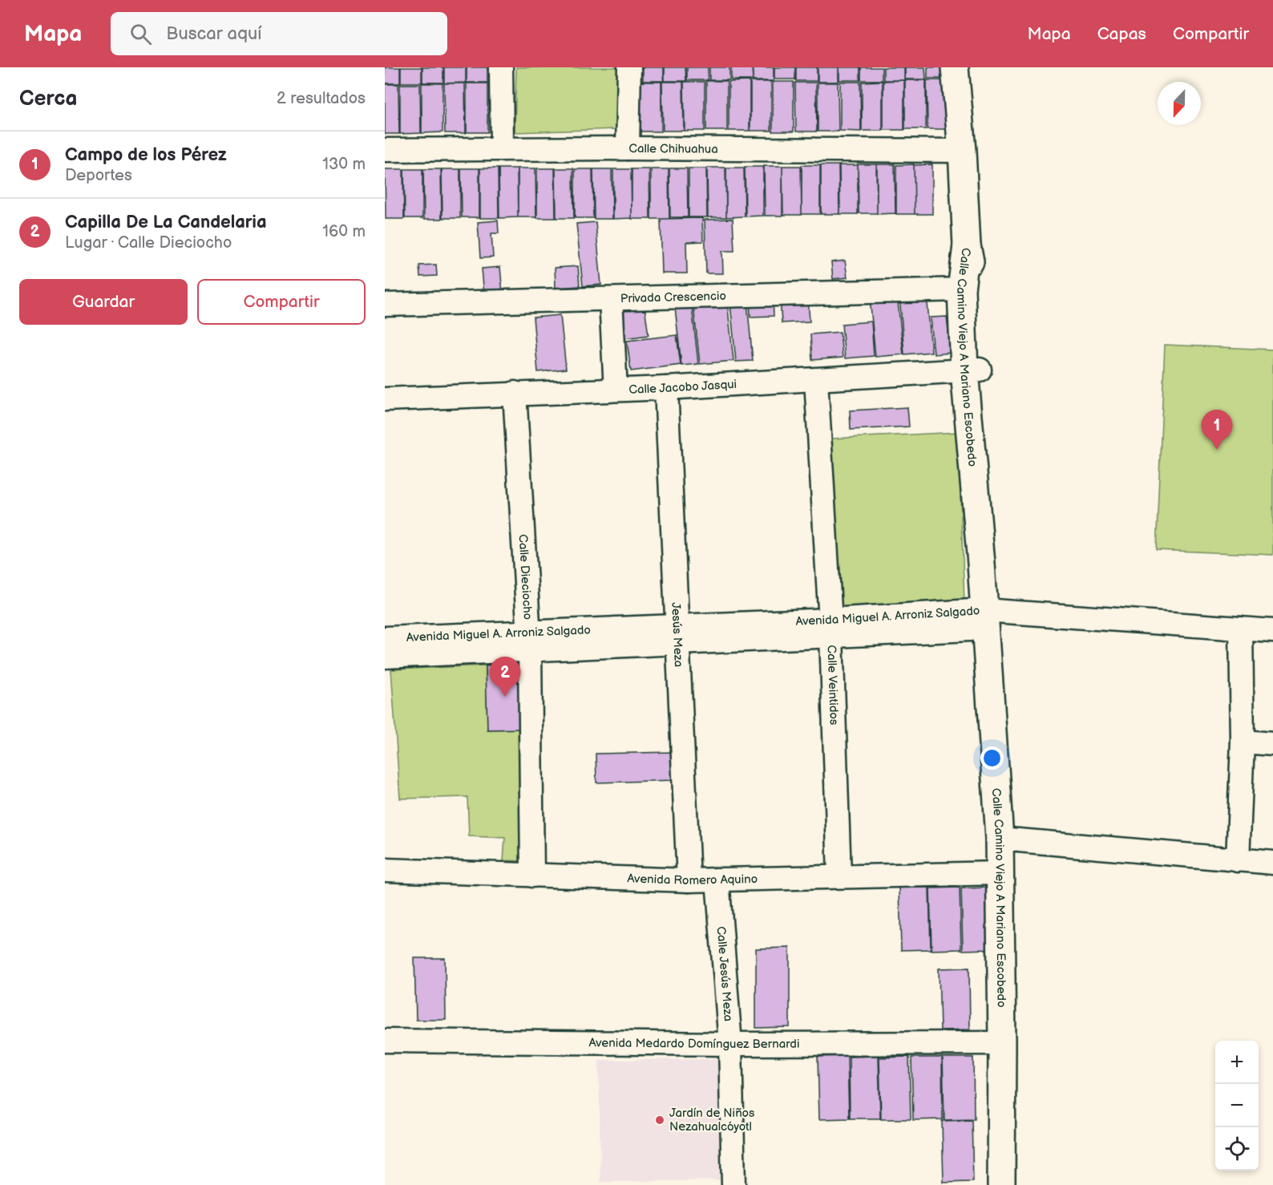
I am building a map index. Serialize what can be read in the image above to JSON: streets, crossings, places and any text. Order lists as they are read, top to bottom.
{
  "streets": {
    "street": [
      "Calle Chihuahua",
      "Privada Crescencio",
      "Calle Camino Viejo A Mariano Escobedo",
      "Calle Jacobo Jasqui",
      "Calle Dieciocho",
      "Avenida Miguel A. Arroniz Salgado",
      "Jesús Meza",
      "Calle Veintidos",
      "Avenida Romero Aquino",
      "Calle Jesús Meza",
      "Avenida Medardo Domínguez Bernardi"
    ]
  },
  "crossings": [
    ["Calle Chihuahua", "Calle Camino Viejo A Mariano Escobedo"],
    ["Privada Crescencio", "Calle Camino Viejo A Mariano Escobedo"],
    ["Calle Camino Viejo A Mariano Escobedo", "Calle Jacobo Jasqui"],
    ["Calle Camino Viejo A Mariano Escobedo", "Avenida Miguel A. Arroniz Salgado"],
    ["Calle Camino Viejo A Mariano Escobedo", "Avenida Romero Aquino"],
    ["Calle Camino Viejo A Mariano Escobedo", "Avenida Medardo Domínguez Bernardi"],
    ["Calle Jacobo Jasqui", "Calle Dieciocho"],
    ["Calle Jacobo Jasqui", "Jesús Meza"],
    ["Calle Jacobo Jasqui", "Calle Veintidos"],
    ["Calle Dieciocho", "Avenida Miguel A. Arroniz Salgado"],
    ["Calle Dieciocho", "Avenida Romero Aquino"],
    ["Avenida Miguel A. Arroniz Salgado", "Jesús Meza"],
    ["Avenida Miguel A. Arroniz Salgado", "Calle Veintidos"],
    ["Jesús Meza", "Avenida Romero Aquino"],
    ["Calle Veintidos", "Avenida Romero Aquino"],
    ["Avenida Romero Aquino", "Calle Jesús Meza"],
    ["Calle Jesús Meza", "Avenida Medardo Domínguez Bernardi"]
  ],
  "places": ["Jardín de Niños Nezahualcóyotl"],
  "north": "bottom",
  "page": {
    "header": "Mapa",
    "search": "Buscar aquí",
    "nav": ["Mapa", "Capas", "Compartir"],
    "heading": ["Cerca", "2 resultados"],
    "list": [
      {
        "mark": "1",
        "name": "Campo de los Pérez",
        "note": "Deportes",
        "value": "130 m"
      },
      {
        "mark": "2",
        "name": "Capilla De La Candelaria",
        "note": "Lugar · Calle Dieciocho",
        "value": "160 m"
      }
    ],
    "buttons": ["Guardar", "Compartir"],
    "pins": ["1", "2"],
    "map_buttons": ["+", "−"]
  }
}
